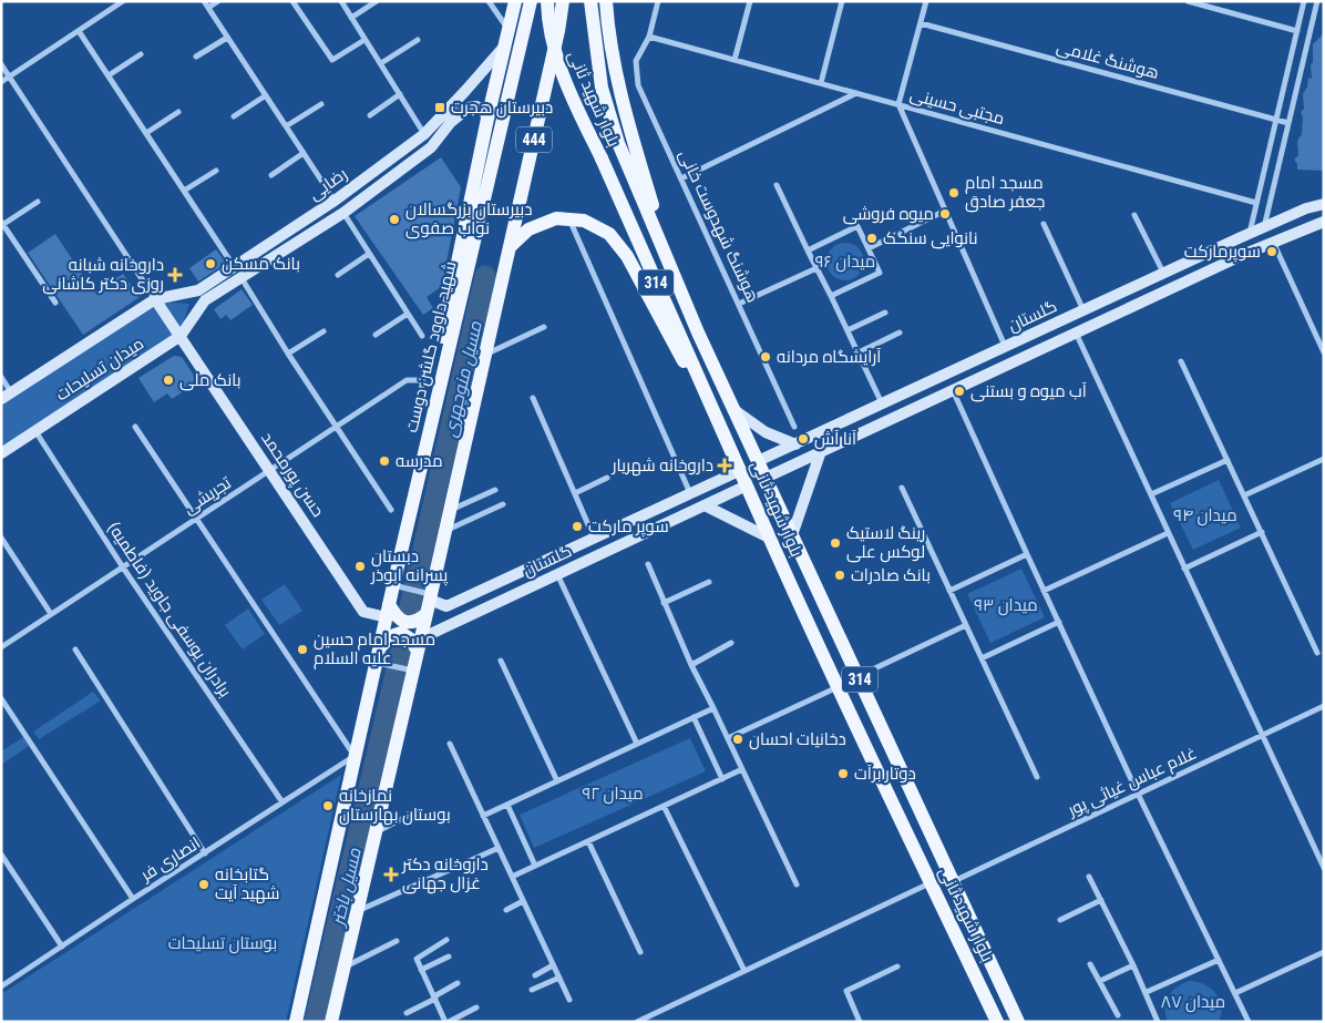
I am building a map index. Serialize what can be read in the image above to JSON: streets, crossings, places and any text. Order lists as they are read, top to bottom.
{
  "streets": {
    "main road": [
      "بلوار شهید ثانی",
      "444",
      "رضایی",
      "314",
      "گلستان",
      "شهید داوود گلشن دوست",
      "میدان تسلیحات",
      "حسن پورمحمد"
    ],
    "street": [
      "هوشنگ غلامی",
      "مجتبی حسینی",
      "هوشنگ شهدوست خانی",
      "تجریشی",
      "برادران یوسفی جاوید (فاطمیه)",
      "غلام عباس غیاثی ‌پور",
      "انصاری فر"
    ]
  },
  "crossings": [
    ["بلوار شهید ثانی", "گلستان"],
    ["بلوار شهید ثانی", "غلام عباس غیاثی ‌پور"],
    ["مجتبی حسینی", "هوشنگ شهدوست خانی"],
    ["444", "گلستان"],
    ["444", "شهید داوود گلشن دوست"],
    ["444", "حسن پورمحمد"],
    ["444", "انصاری فر"],
    ["رضایی", "میدان تسلیحات"],
    ["شهید داوود گلشن دوست", "حسن پورمحمد"],
    ["میدان تسلیحات", "حسن پورمحمد"],
    ["میدان تسلیحات", "برادران یوسفی جاوید (فاطمیه)"],
    ["حسن پورمحمد", "تجریشی"],
    ["تجریشی", "برادران یوسفی جاوید (فاطمیه)"],
    ["برادران یوسفی جاوید (فاطمیه)", "انصاری فر"]
  ],
  "water": ["مسیل منوچهری", "مسیل باختر"],
  "parks": [
    "میدان ۹۶",
    "میدان ۹۴",
    "میدان ۹۳",
    "میدان ۹۲",
    "بوستان تسلیحات",
    "میدان ۸۷"
  ],
  "places": {
    "transit": ["دبیرستان هجرت"],
    "other": [
      "مسجد امام جعفر صادق",
      "میوه فروشی",
      "دبیرستان بزرگسالان نواب صفوی",
      "نانوایی سنگک",
      "سوپرمارکت",
      "بانک مسکن",
      "آرایشگاه مردانه",
      "بانک ملی",
      "آب میوه و بستنی",
      "آنا آش",
      "مدرسه",
      "سوپر مارکت",
      "رینگ لاستیک لوکس علی",
      "دبستان پسرانه ابوذر",
      "بانک صادرات",
      "مسجد امام حسین علیه السلام",
      "دخانیات احسان",
      "دوتار برآت",
      "نمازخانه بوستان بهارستان",
      "گتابخانه شهید آیت"
    ],
    "health": ["داروخانه شبانه روزی دکتر کاشانی", "داروخانه شهریار", "داروخانه دکتر غزال جهانی"]
  }
}
